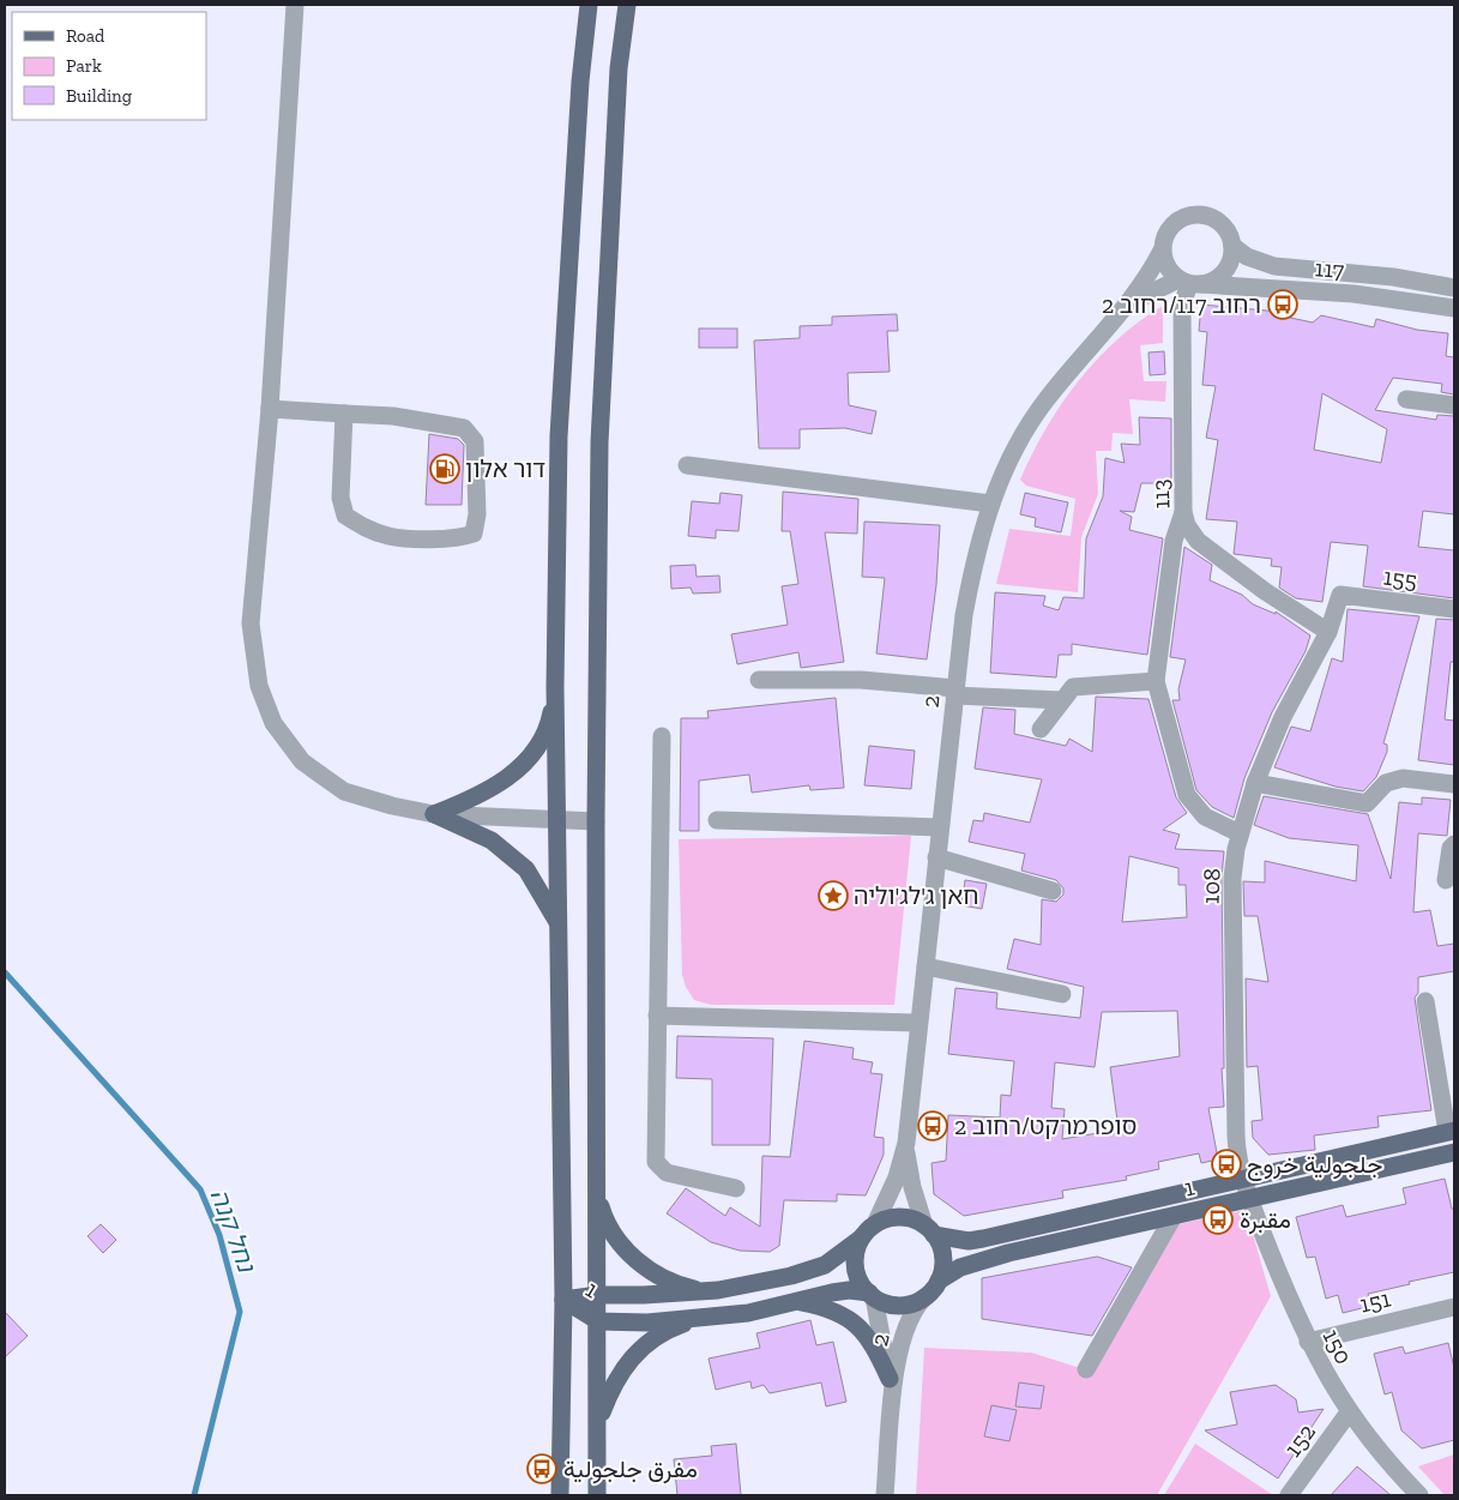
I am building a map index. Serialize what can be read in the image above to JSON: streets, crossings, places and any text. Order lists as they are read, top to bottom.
{
  "streets": {
    "main road": ["1"],
    "street": [
      "117",
      "113",
      "155",
      "2",
      "108",
      "151",
      "150",
      "152"
    ]
  },
  "crossings": [
    ["117", "113"],
    ["117", "2"],
    ["113", "2"],
    ["113", "108"],
    ["155", "108"],
    ["2", "1"],
    ["108", "1"],
    ["108", "150"],
    ["1", "150"],
    ["151", "150"],
    ["150", "152"]
  ],
  "water": ["נחל קנה"],
  "places": {
    "bus stop": [
      "רחוב 117/רחוב 2",
      "סופרמרקט/רחוב 2",
      "جلجولية خروج",
      "مقبرة",
      "مفرق جلجولية"
    ],
    "fuel station": ["דור אלון"],
    "place": ["חאן ג'לג'וליה"]
  },
  "legend": ["Road", "Park", "Building"]
}
